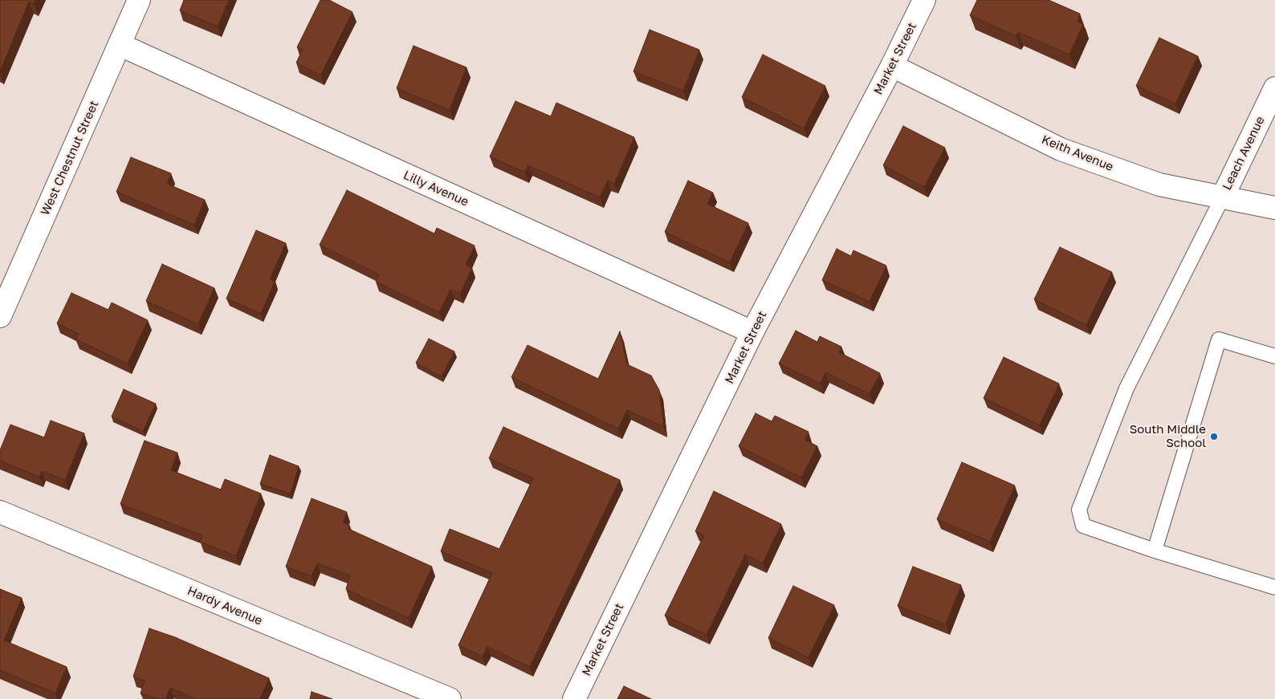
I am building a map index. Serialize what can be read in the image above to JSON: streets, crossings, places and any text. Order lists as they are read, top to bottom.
{
  "streets": {
    "street": [
      "Market Street",
      "Keith Avenue",
      "Leach Avenue",
      "West Chestnut Street",
      "Lilly Avenue",
      "Hardy Avenue"
    ]
  },
  "crossings": [
    ["Market Street", "Keith Avenue"],
    ["Market Street", "Lilly Avenue"],
    ["Keith Avenue", "Leach Avenue"],
    ["West Chestnut Street", "Lilly Avenue"]
  ],
  "places": ["South Middle School"]
}
